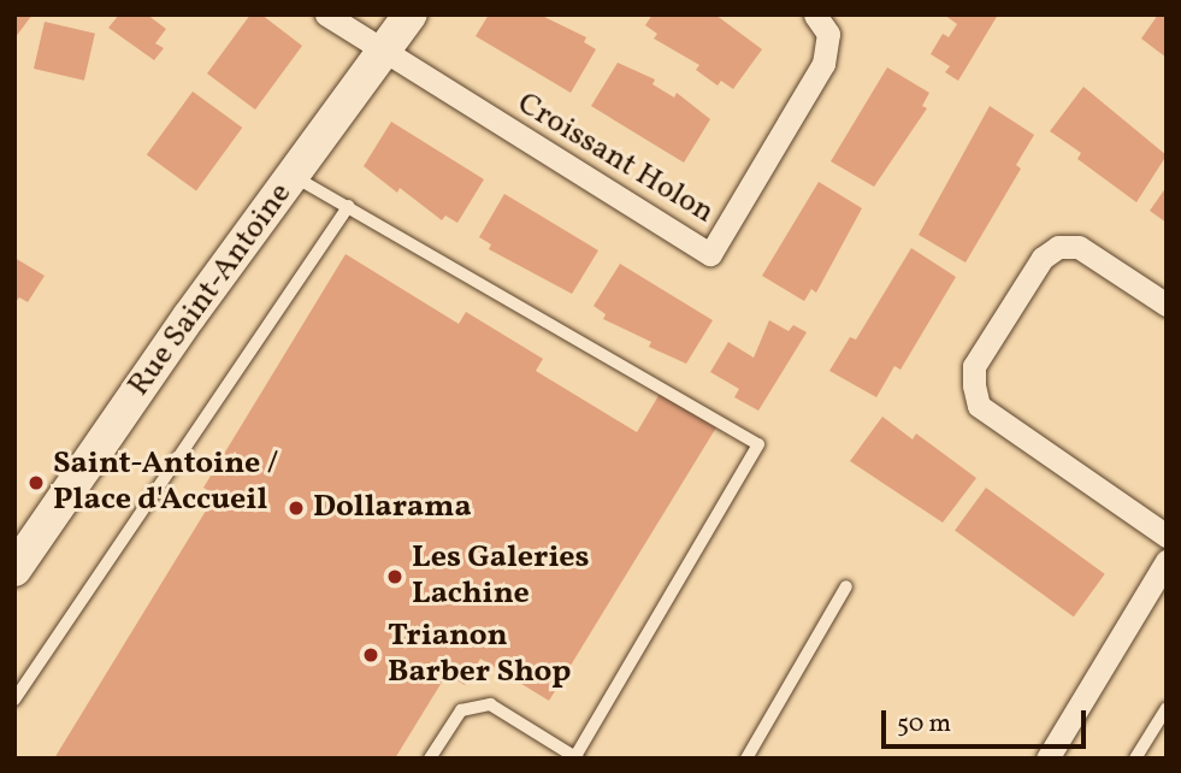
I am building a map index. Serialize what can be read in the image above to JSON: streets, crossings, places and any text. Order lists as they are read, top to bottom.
{
  "streets": {
    "street": ["Croissant Holon", "Rue Saint-Antoine"]
  },
  "crossings": [
    ["Croissant Holon", "Rue Saint-Antoine"]
  ],
  "places": [
    "Saint-Antoine / Place d'Accueil",
    "Dollarama",
    "Les Galeries Lachine",
    "Trianon Barber Shop"
  ],
  "scale_bar": "50 m"
}
